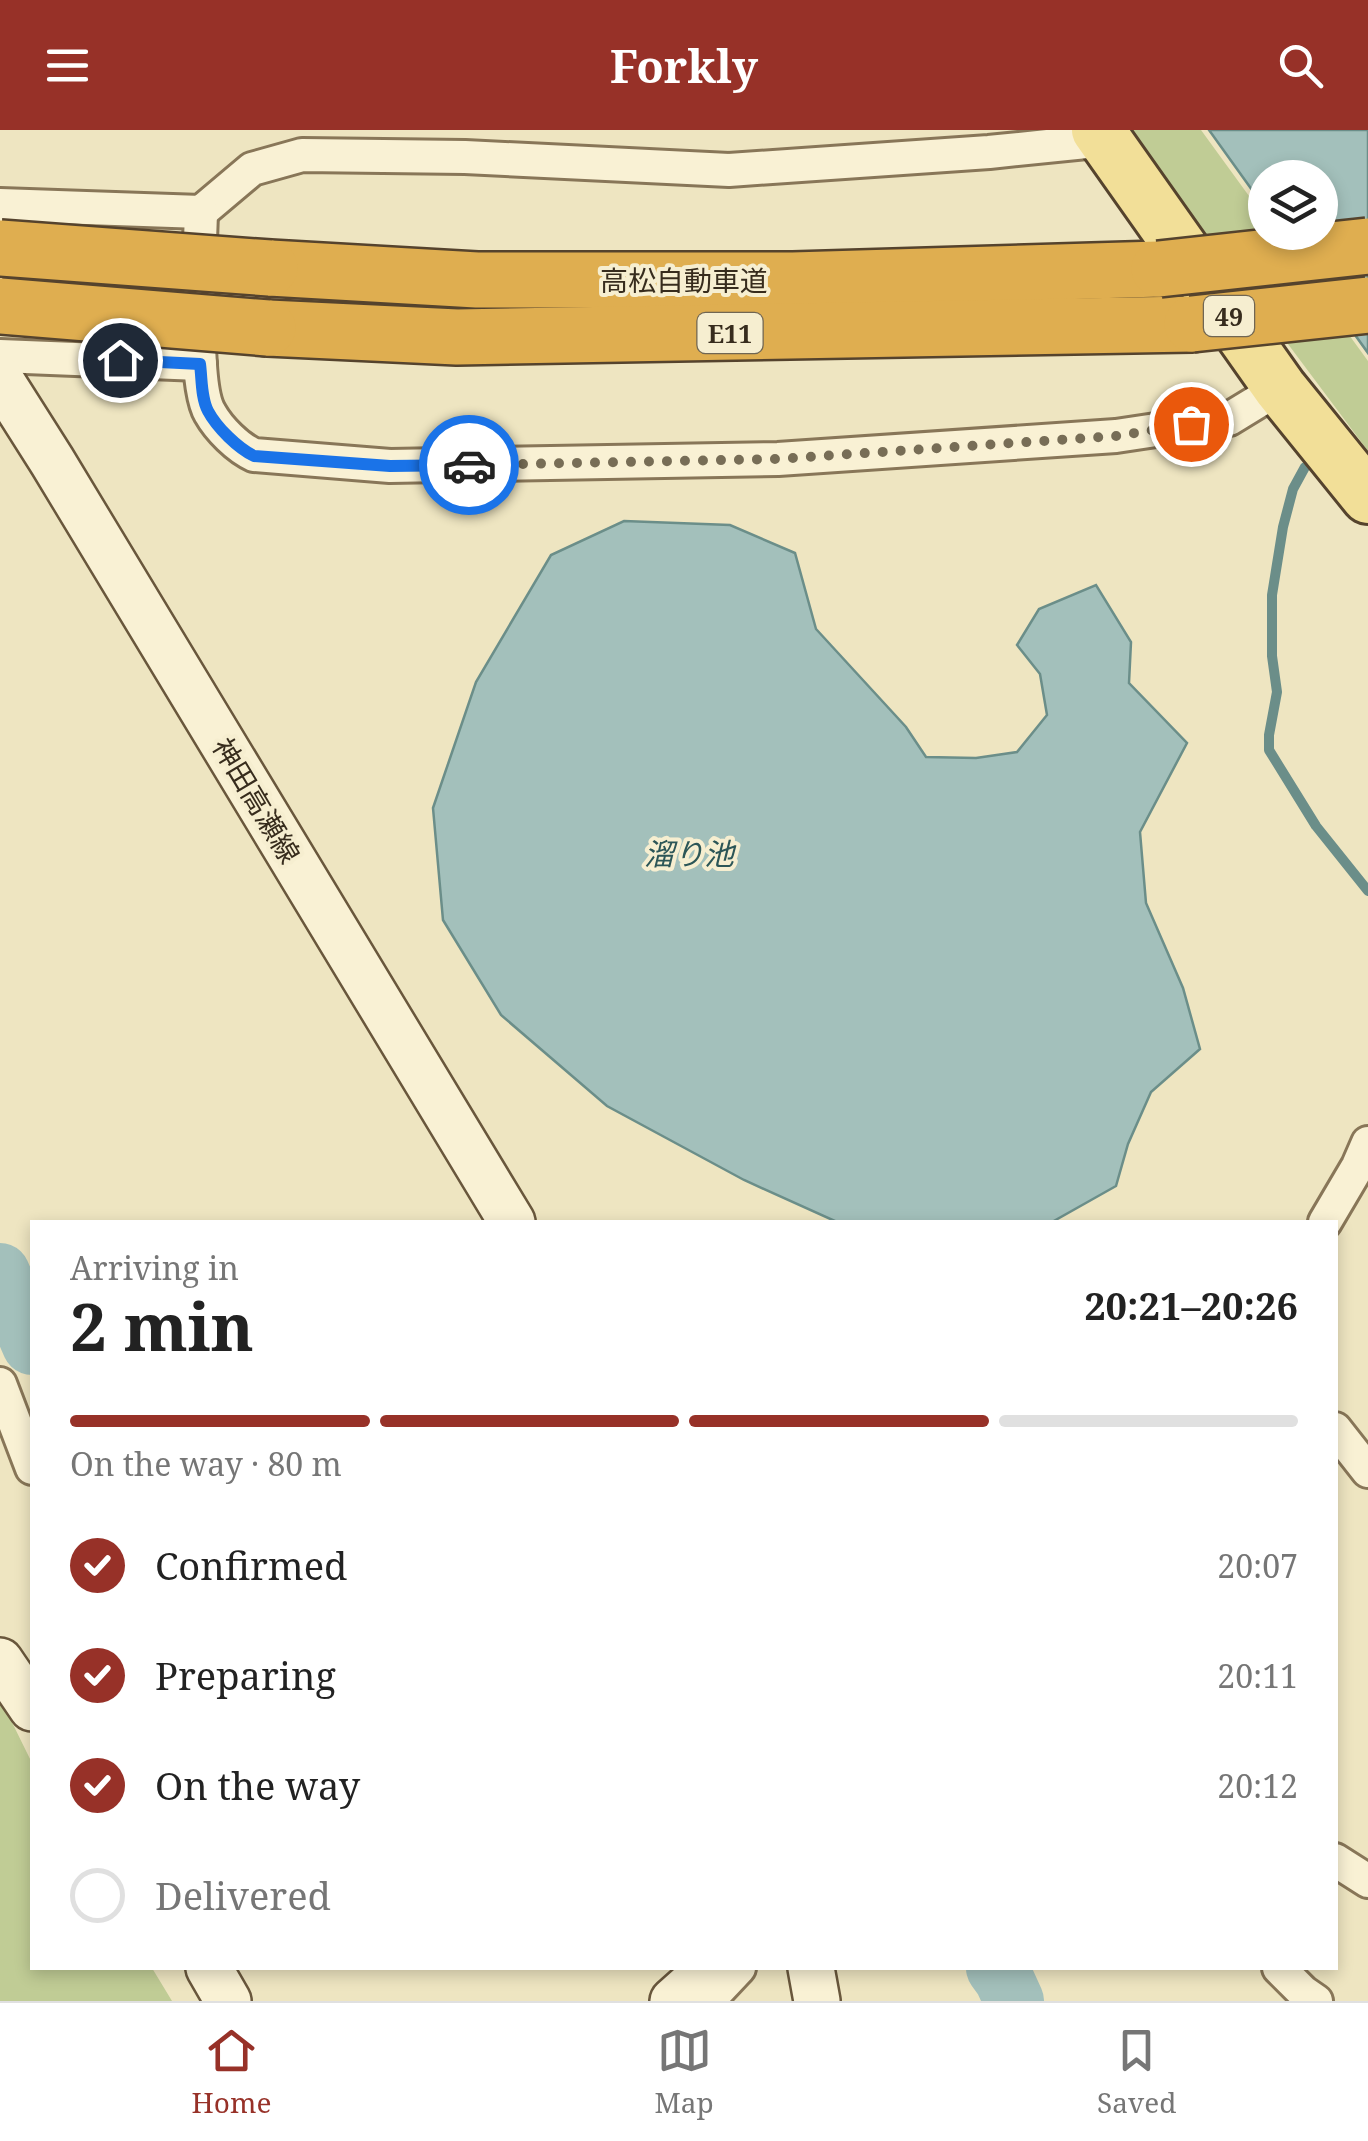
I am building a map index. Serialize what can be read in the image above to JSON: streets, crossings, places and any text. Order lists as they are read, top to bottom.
{
  "streets": {
    "highway": ["高松自動車道", "E11"],
    "main road": ["49", "神田高瀬線"]
  },
  "water": ["溜り池"],
  "page": {
    "header": "Forkly",
    "heading": ["2 min", "Arriving in", "20:21–20:26"],
    "bar": "On the way · 80 m",
    "list": [
      ["Confirmed", "20:07"],
      ["Preparing", "20:11"],
      ["On the way", "20:12"],
      "Delivered"
    ],
    "tabs": ["Home", "Map", "Saved"]
  }
}
